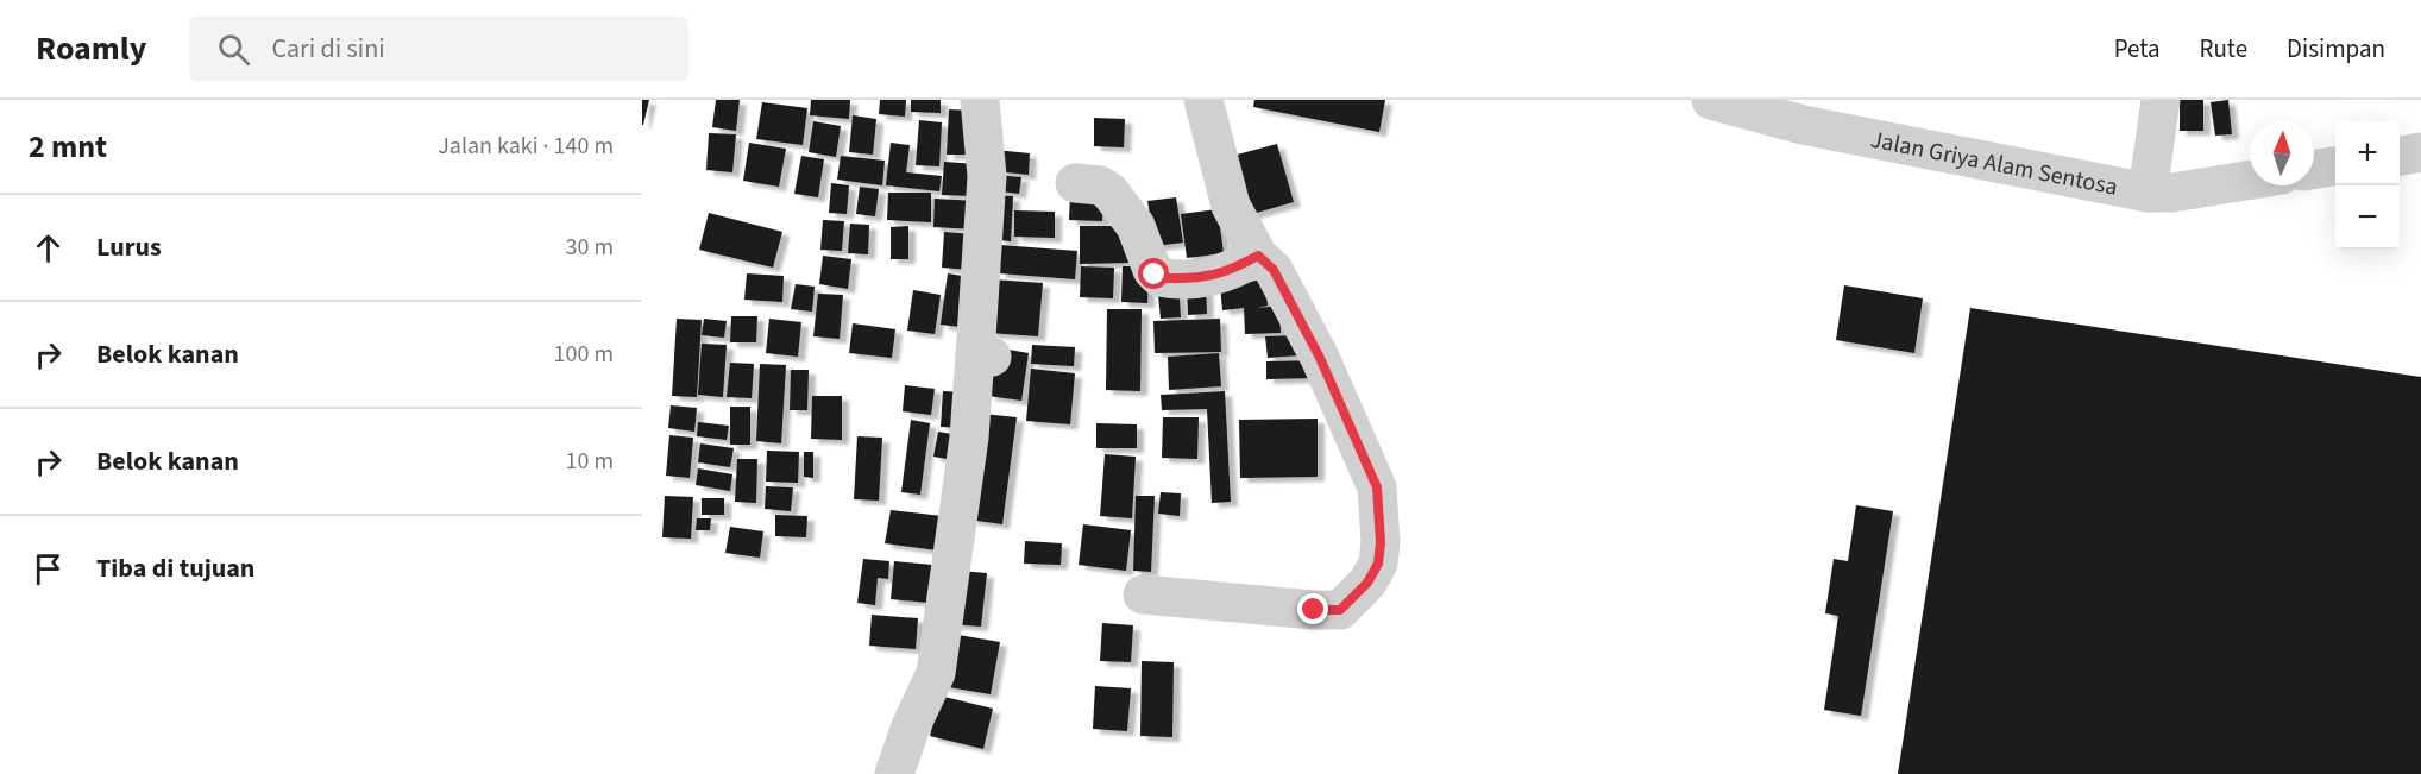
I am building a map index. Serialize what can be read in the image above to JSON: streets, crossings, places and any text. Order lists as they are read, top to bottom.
{
  "streets": {
    "street": ["Jalan Griya Alam Sentosa"]
  },
  "north": "top",
  "page": {
    "header": "Roamly",
    "search": "Cari di sini",
    "nav": ["Peta", "Rute", "Disimpan"],
    "heading": ["2 mnt", "Jalan kaki · 140 m"],
    "map_buttons": ["+", "−"],
    "list": [
      ["Lurus", "30 m"],
      ["Belok kanan", "100 m"],
      ["Belok kanan", "10 m"],
      "Tiba di tujuan"
    ]
  }
}
